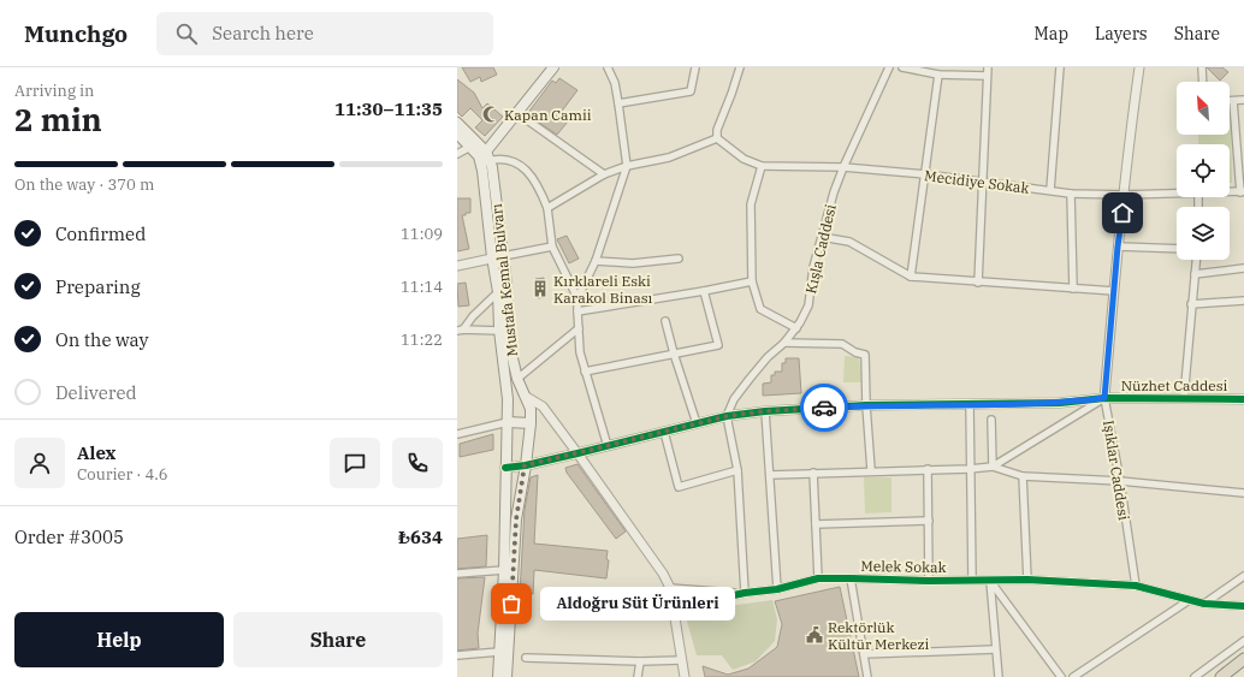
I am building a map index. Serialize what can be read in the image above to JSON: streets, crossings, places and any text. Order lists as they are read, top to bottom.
{
  "streets": {
    "main road": ["Mustafa Kemal Bulvarı"],
    "street": [
      "Mecidiye Sokak",
      "Kışla Caddesi",
      "Nüzhet Caddesi",
      "Işıklar Caddesi",
      "Melek Sokak"
    ]
  },
  "crossings": [
    ["Mecidiye Sokak", "Kışla Caddesi"],
    ["Mecidiye Sokak", "Işıklar Caddesi"],
    ["Kışla Caddesi", "Nüzhet Caddesi"],
    ["Mustafa Kemal Bulvarı", "Nüzhet Caddesi"],
    ["Nüzhet Caddesi", "Işıklar Caddesi"],
    ["Işıklar Caddesi", "Melek Sokak"]
  ],
  "places": {
    "mosque": ["Kapan Camii"],
    "building": ["Kırklareli Eski Karakol Binası"],
    "other": ["Aldoğru Süt Ürünleri"],
    "public building": ["Rektörlük Kültür Merkezi"]
  },
  "north": "top left",
  "page": {
    "header": "Munchgo",
    "search": "Search here",
    "nav": ["Map", "Layers", "Share"],
    "heading": ["2 min", "Arriving in", "11:30–11:35"],
    "panel": [
      "Alex",
      "Courier · 4.6",
      "Order #3005",
      "₺634"
    ],
    "bar": "On the way · 370 m",
    "list": [
      ["Confirmed", "11:09"],
      ["Preparing", "11:14"],
      ["On the way", "11:22"],
      "Delivered"
    ],
    "bubble": "Aldoğru Süt Ürünleri",
    "buttons": ["Help", "Share"]
  }
}
